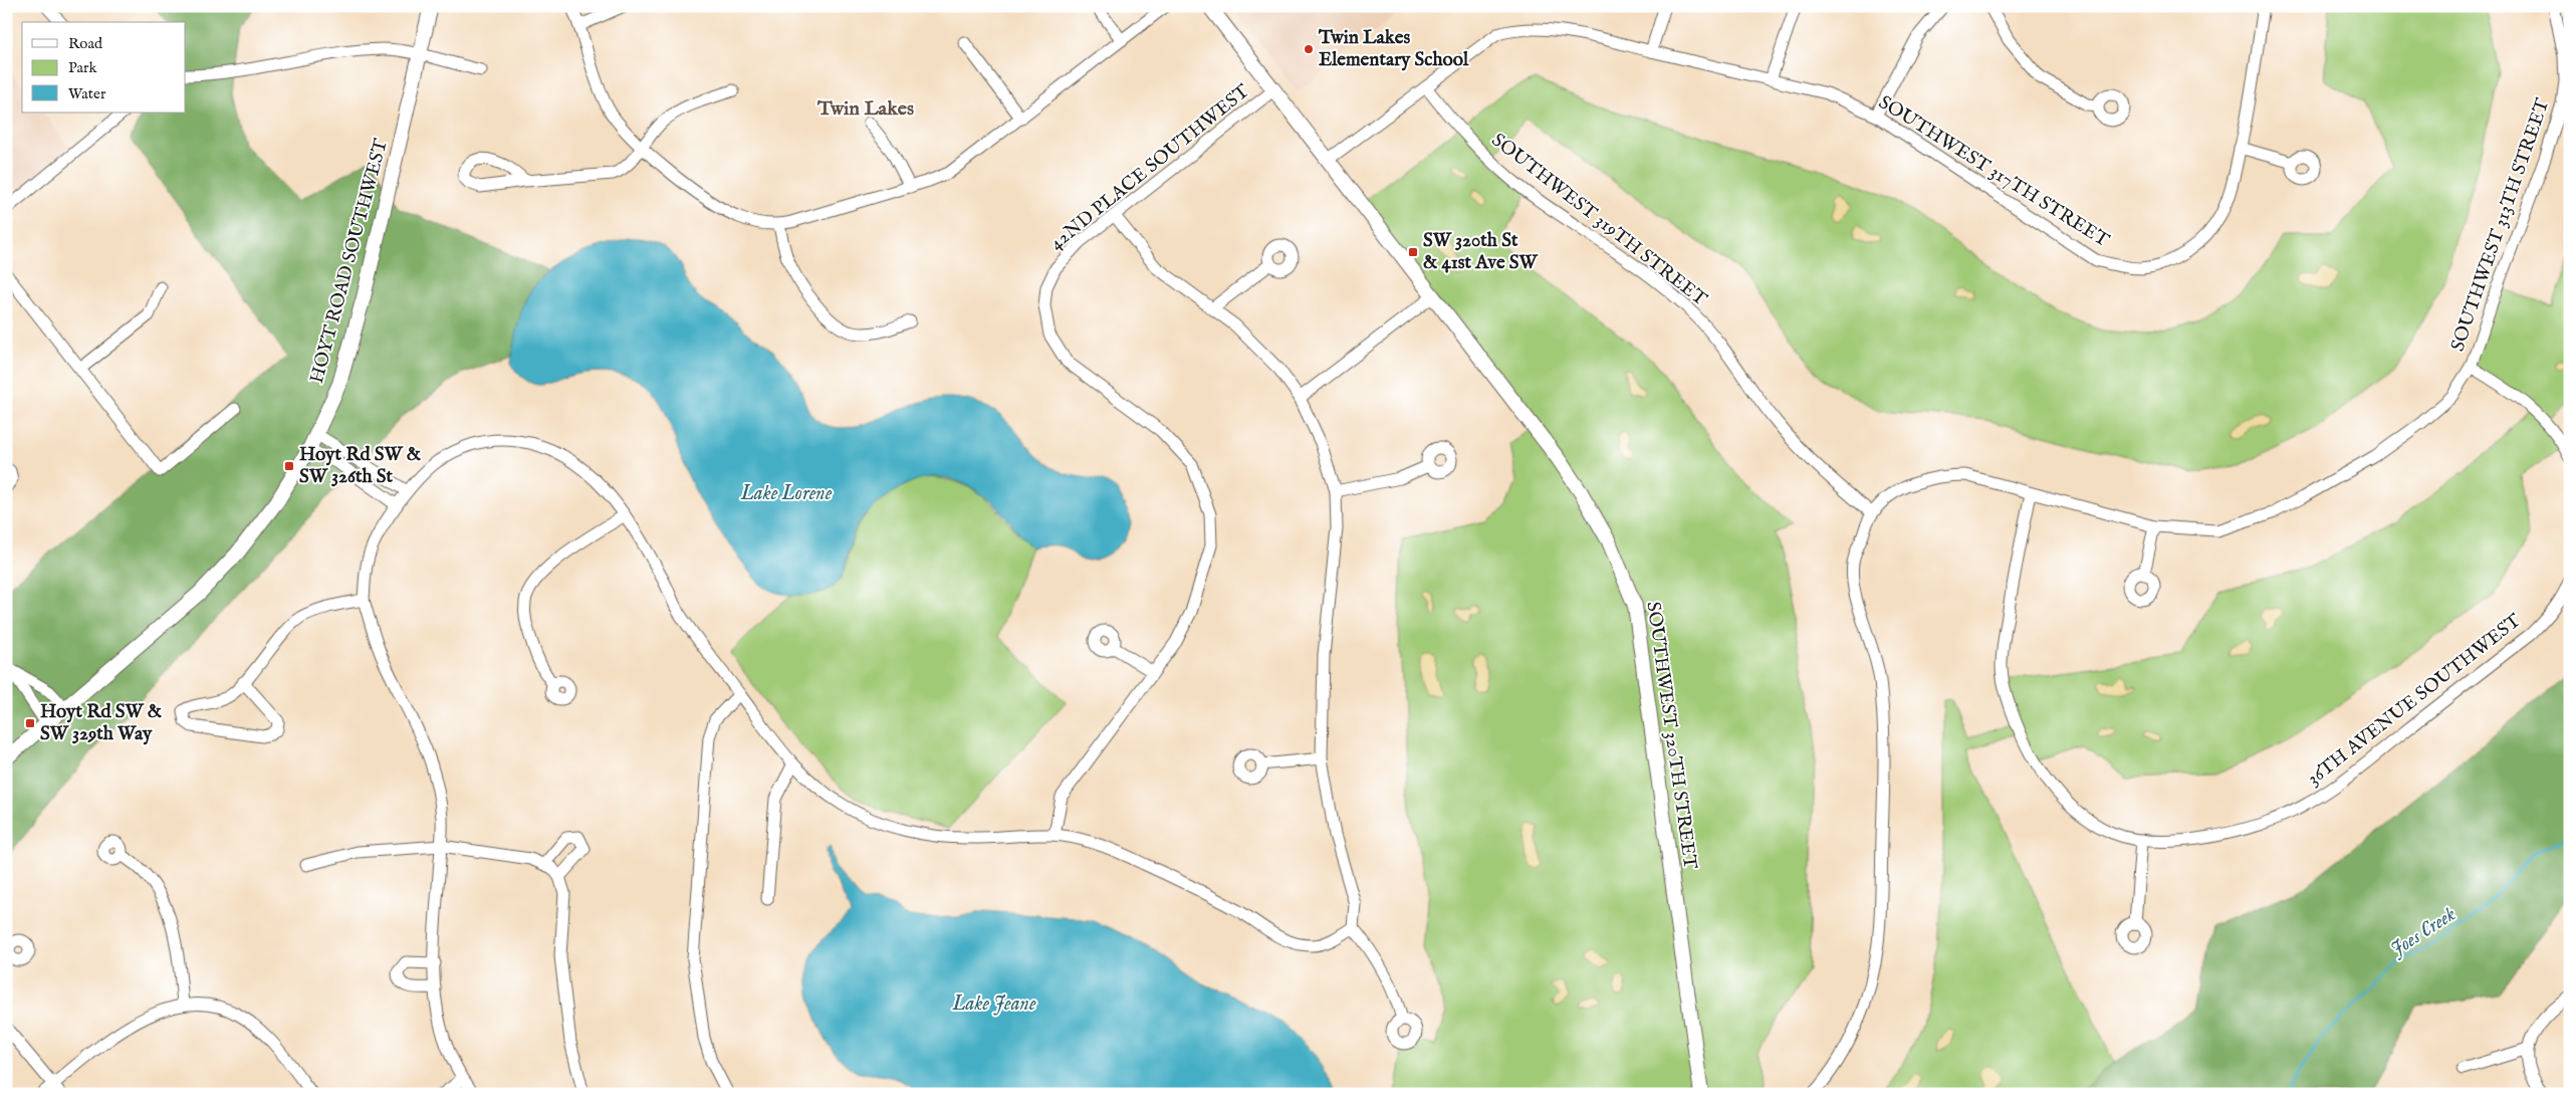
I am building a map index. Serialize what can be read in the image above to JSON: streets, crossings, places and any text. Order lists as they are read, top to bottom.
{
  "streets": {
    "main road": ["HOYT ROAD SOUTHWEST", "SOUTHWEST 320TH STREET"],
    "street": [
      "42ND PLACE SOUTHWEST",
      "SOUTHWEST 317TH STREET",
      "SOUTHWEST 319TH STREET",
      "SOUTHWEST 313TH STREET",
      "36TH AVENUE SOUTHWEST"
    ]
  },
  "crossings": [
    ["42ND PLACE SOUTHWEST", "SOUTHWEST 320TH STREET"],
    ["SOUTHWEST 317TH STREET", "SOUTHWEST 319TH STREET"],
    ["SOUTHWEST 317TH STREET", "SOUTHWEST 320TH STREET"],
    ["SOUTHWEST 319TH STREET", "SOUTHWEST 313TH STREET"],
    ["SOUTHWEST 313TH STREET", "36TH AVENUE SOUTHWEST"]
  ],
  "districts": ["Twin Lakes"],
  "water": ["Lake Lorene", "Joes Creek", "Lake Jeane"],
  "places": {
    "other": ["Twin Lakes Elementary School"],
    "transit": ["SW 320th St & 41st Ave SW", "Hoyt Rd SW & SW 326th St", "Hoyt Rd SW & SW 329th Way"]
  },
  "legend": ["Road", "Park", "Water"]
}
